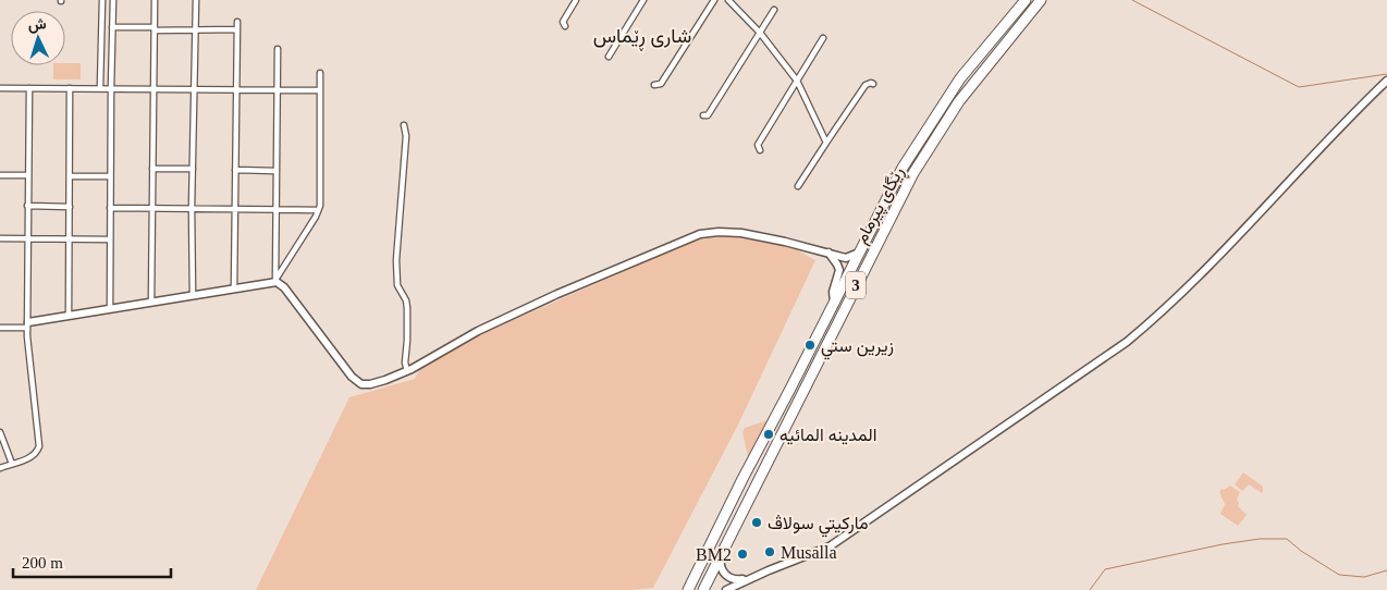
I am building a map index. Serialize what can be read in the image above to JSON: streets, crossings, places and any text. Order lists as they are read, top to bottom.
{
  "streets": {
    "highway": ["ڕێگای پیرمام", "3"]
  },
  "districts": ["شاری ڕێماس"],
  "places": [
    "زيرين ستي",
    "المدينه المائيه",
    "ماركيتي سولاڤ",
    "Musalla",
    "BM2"
  ],
  "scale_bar": "200 m",
  "north": "top"
}
